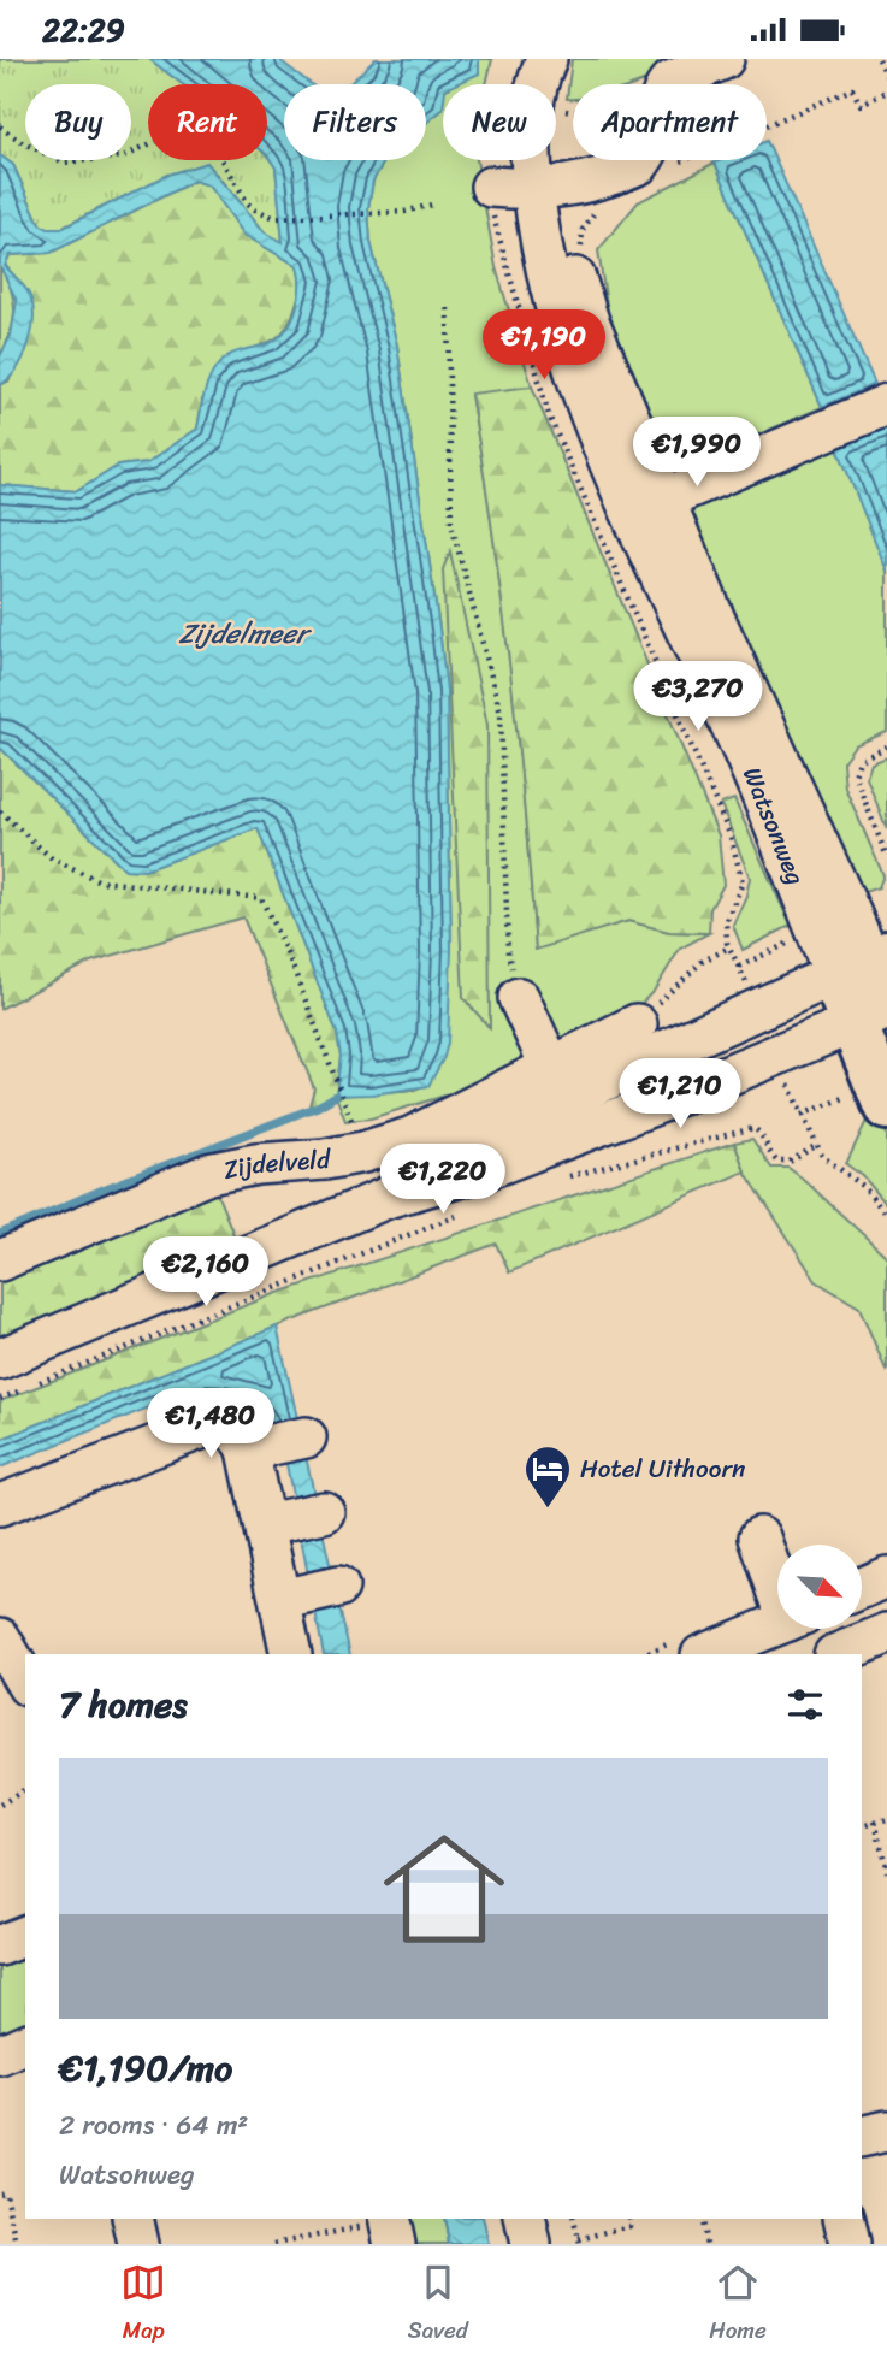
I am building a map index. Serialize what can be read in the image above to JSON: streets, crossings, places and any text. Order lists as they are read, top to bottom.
{
  "streets": {
    "street": ["Watsonweg", "Zijdelveld"]
  },
  "water": ["Zijdelmeer"],
  "places": {
    "hotel": ["Hotel Uithoorn"]
  },
  "north": "bottom right",
  "page": {
    "status": "22:29",
    "chip": [
      "Buy",
      "Rent",
      "Filters",
      "New",
      "Apartment"
    ],
    "price": [
      "€1,190",
      "€1,990",
      "€3,270",
      "€1,210",
      "€1,220",
      "€2,160",
      "€1,480"
    ],
    "heading": "7 homes",
    "list": [
      {
        "name": "€1,190/mo",
        "note": "2 rooms · 64 m² · Watsonweg"
      }
    ],
    "tabs": ["Map", "Saved", "Home"]
  }
}
